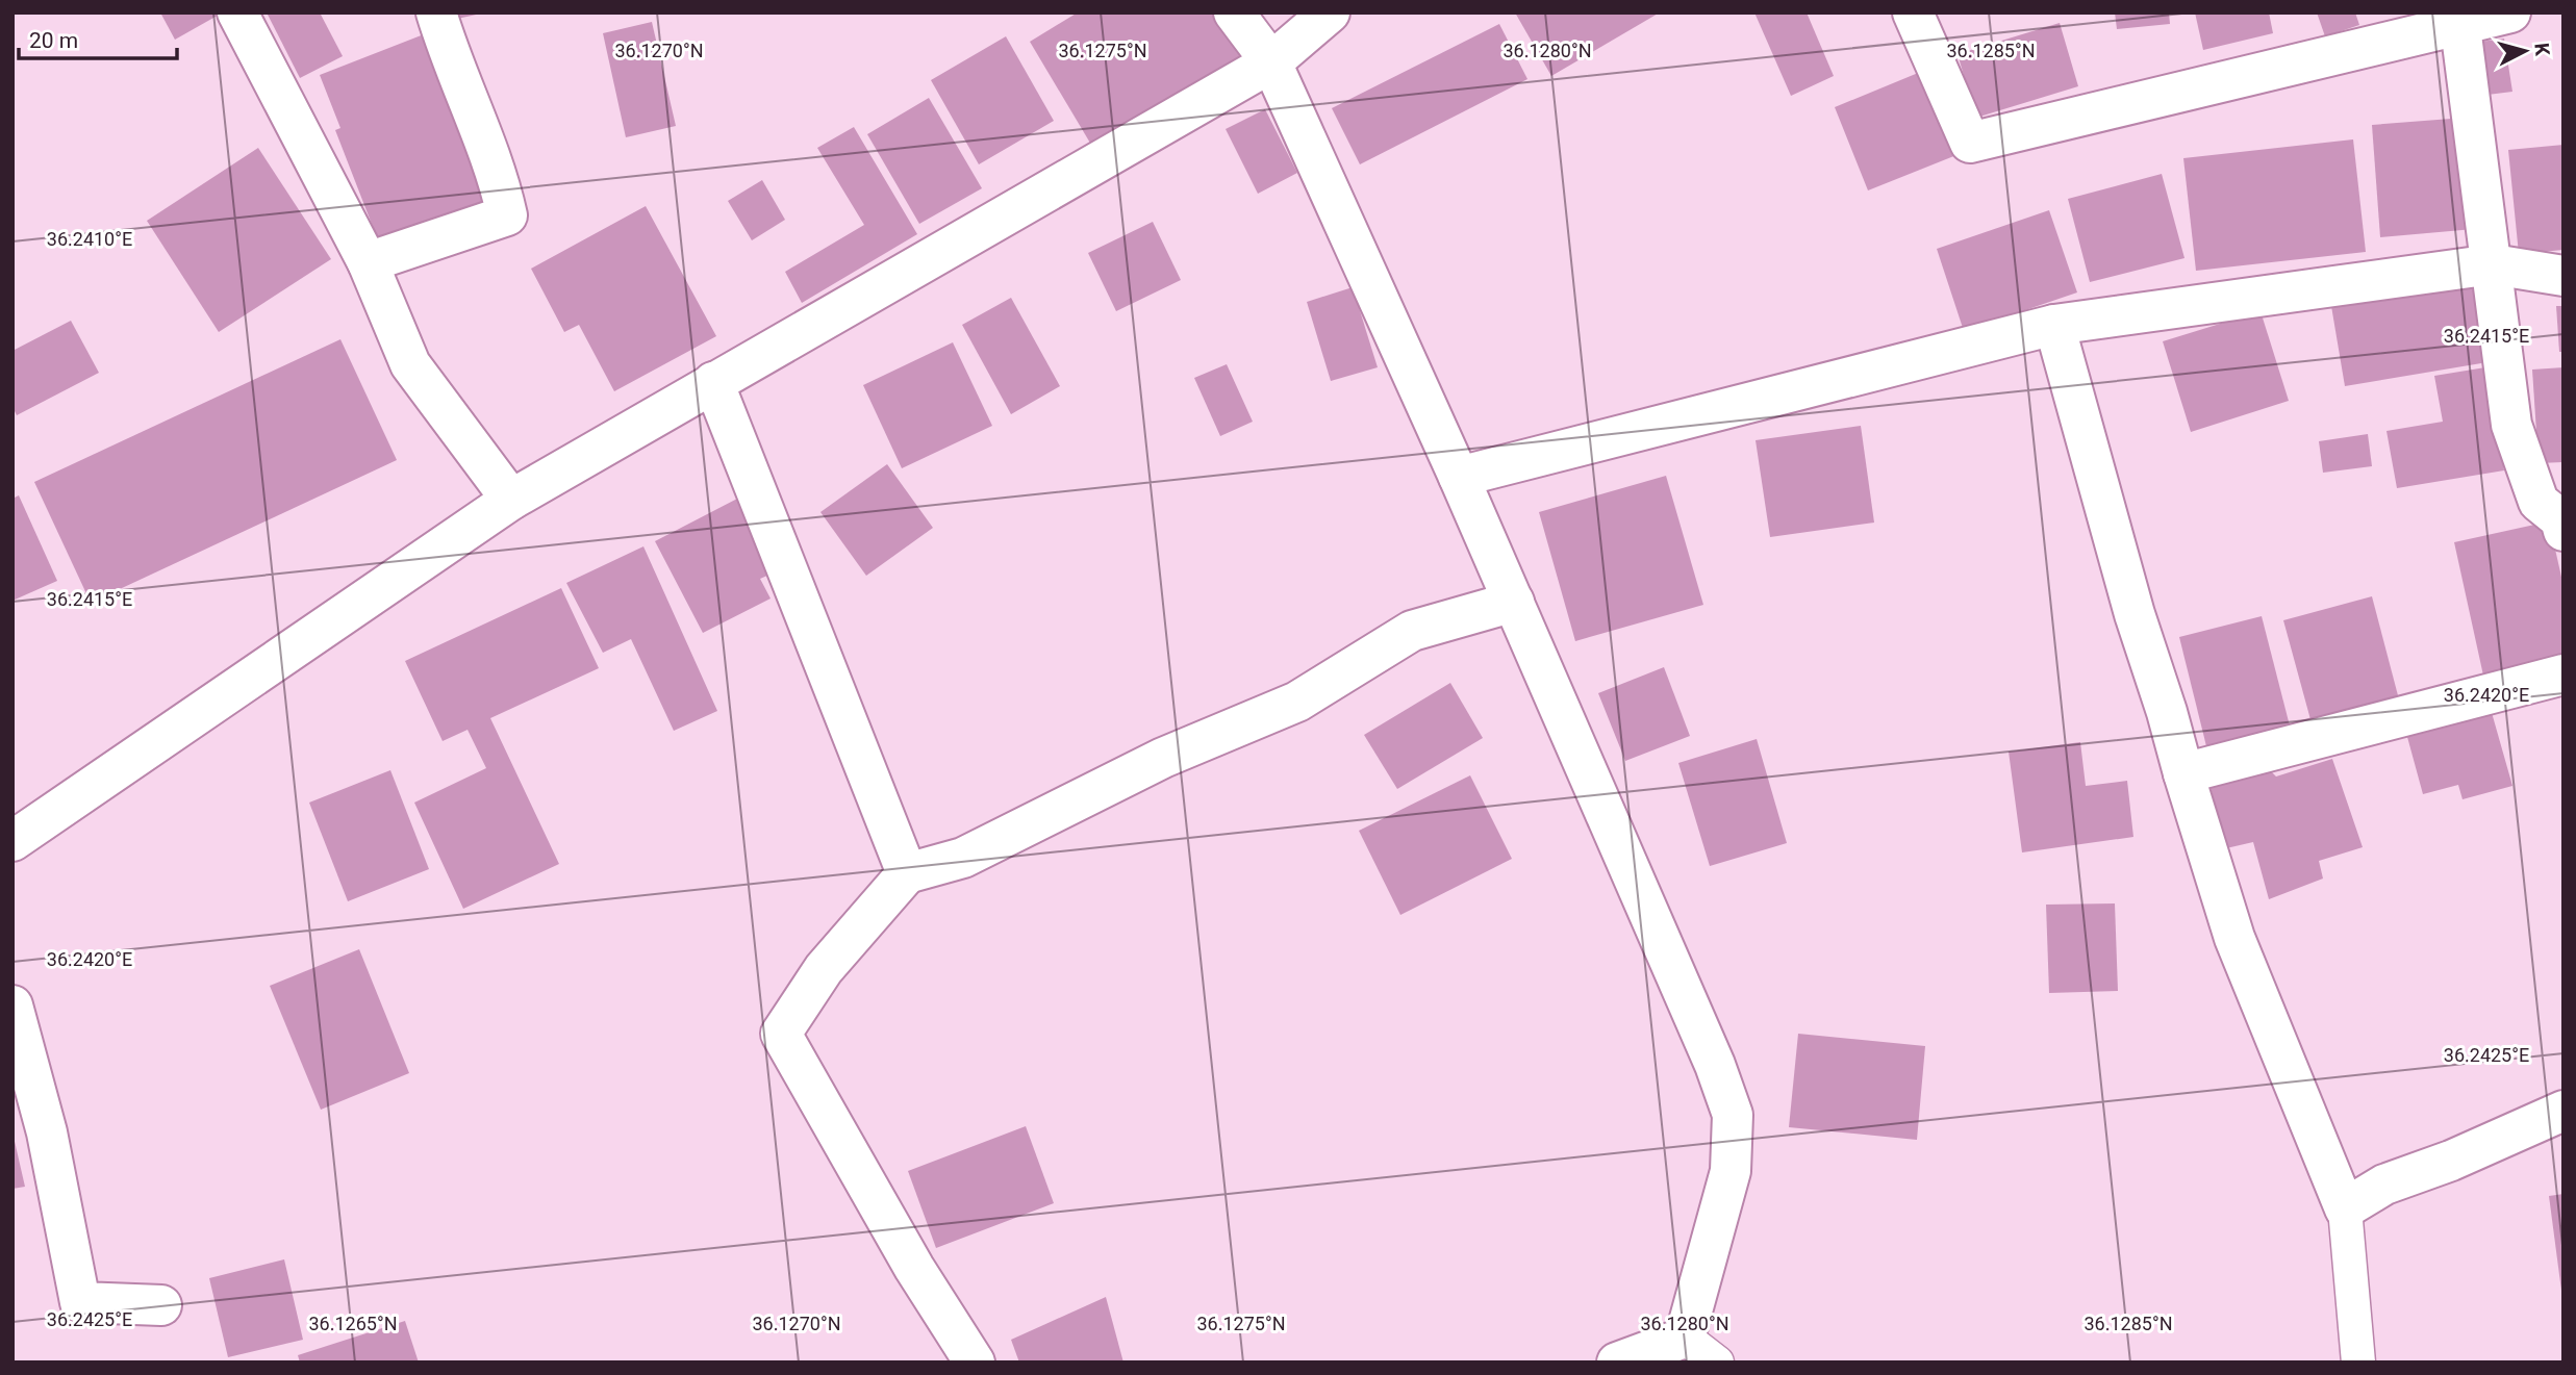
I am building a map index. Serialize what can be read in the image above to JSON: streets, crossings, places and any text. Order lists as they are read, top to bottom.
{
  "scale_bar": "20 m",
  "north": "right",
  "coordinates": [
    "36.1270°N",
    "36.1275°N",
    "36.1280°N",
    "36.1285°N",
    "36.2410°E",
    "36.2415°E",
    "36.2420°E",
    "36.2425°E",
    "36.1265°N"
  ]
}
